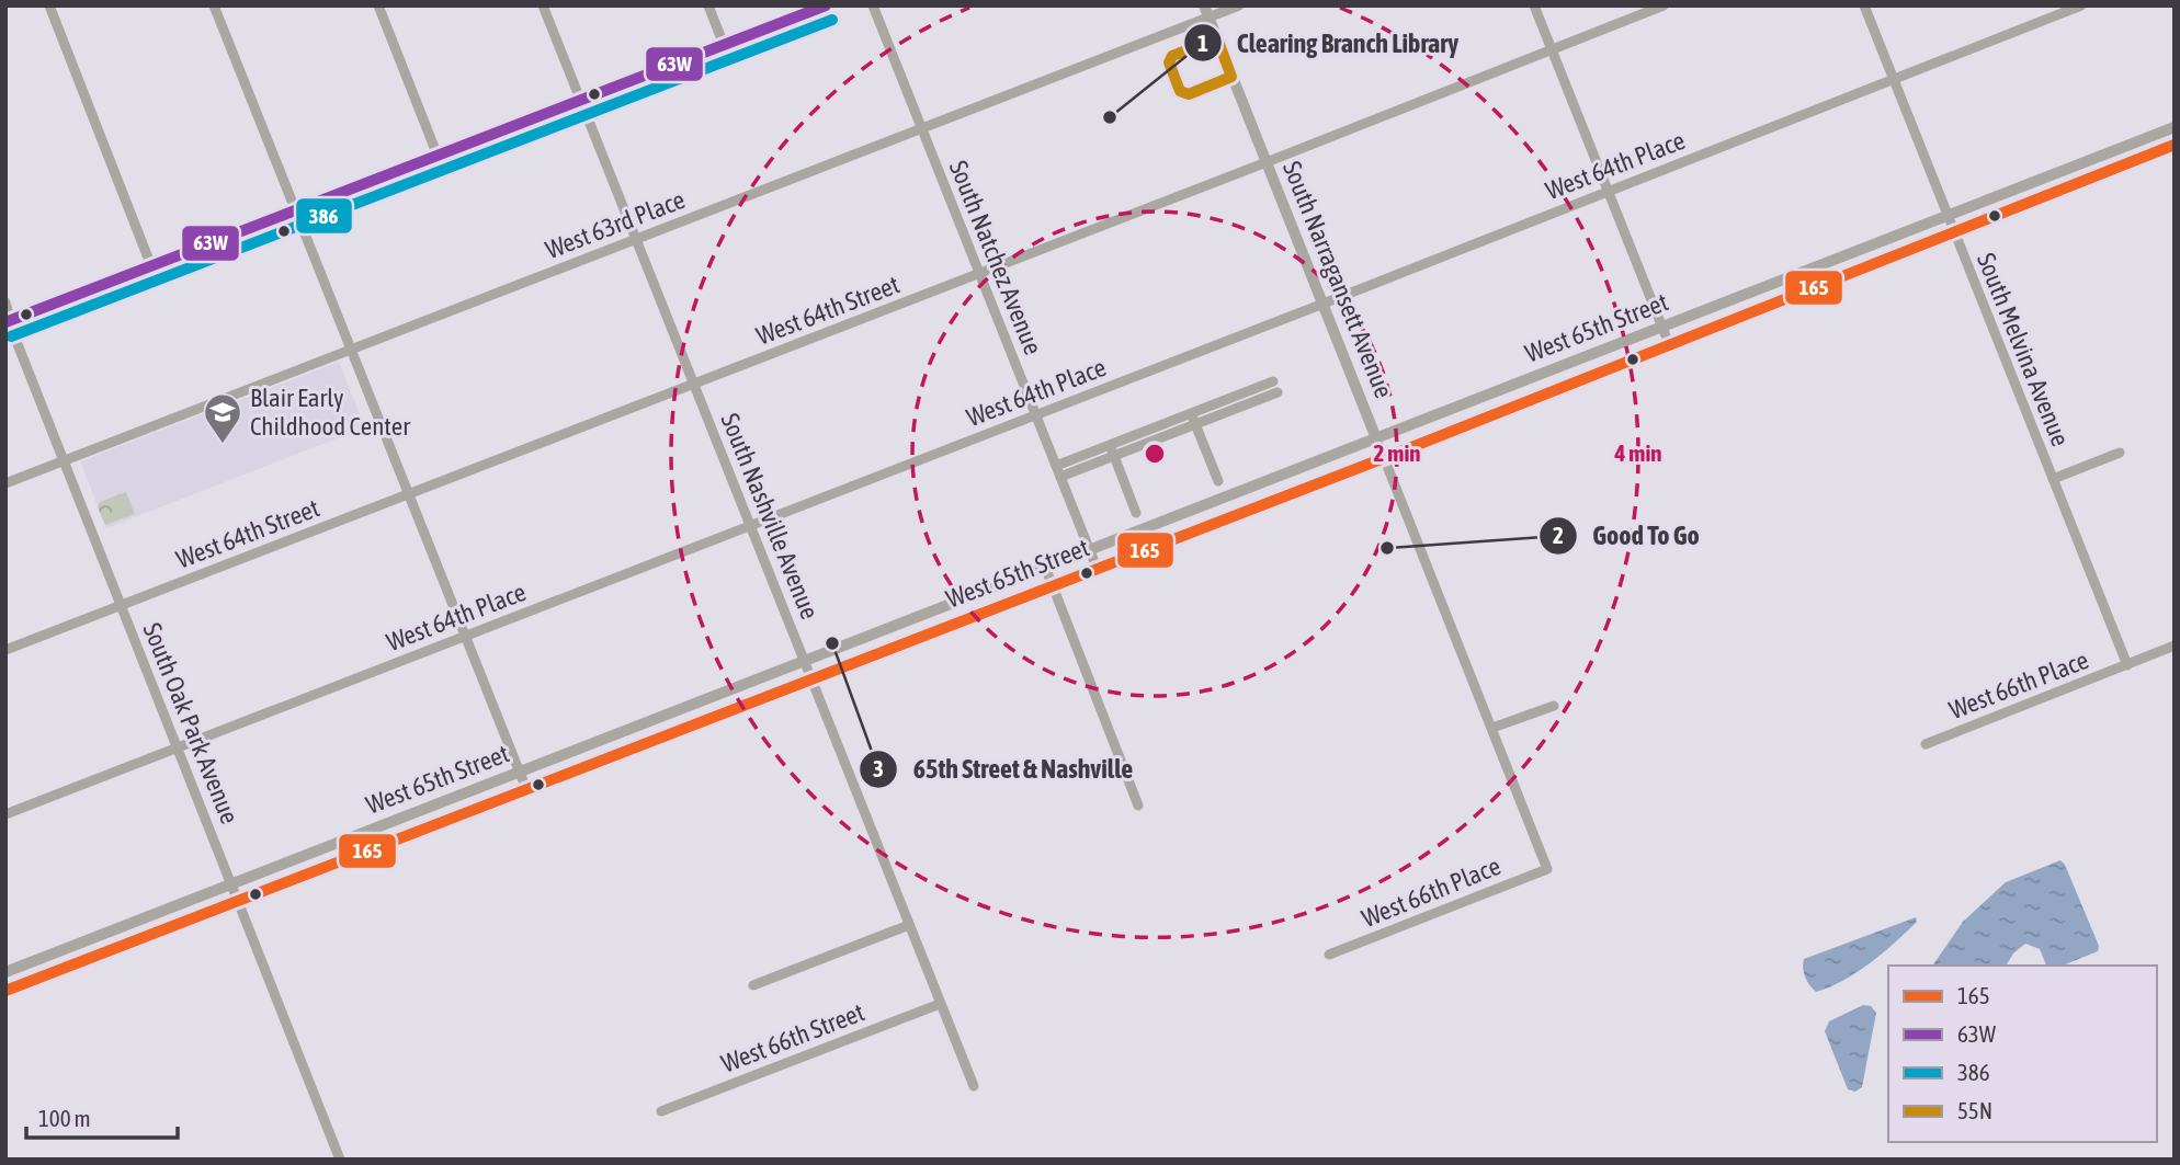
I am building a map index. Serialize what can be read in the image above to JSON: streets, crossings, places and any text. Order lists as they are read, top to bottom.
{
  "streets": {
    "street": [
      "West 64th Place",
      "West 63rd Place",
      "South Natchez Avenue",
      "South Narragansett Avenue",
      "West 64th Street",
      "West 65th Street",
      "South Melvina Avenue",
      "South Nashville Avenue",
      "West 66th Place",
      "South Oak Park Avenue",
      "West 66th Street"
    ]
  },
  "crossings": [
    ["West 64th Place", "South Natchez Avenue"],
    ["West 64th Place", "South Narragansett Avenue"],
    ["West 64th Place", "South Melvina Avenue"],
    ["West 64th Place", "South Nashville Avenue"],
    ["West 64th Place", "South Oak Park Avenue"],
    ["West 63rd Place", "South Natchez Avenue"],
    ["West 63rd Place", "South Narragansett Avenue"],
    ["West 63rd Place", "South Nashville Avenue"],
    ["West 63rd Place", "South Oak Park Avenue"],
    ["South Natchez Avenue", "West 64th Street"],
    ["South Natchez Avenue", "West 65th Street"],
    ["South Narragansett Avenue", "West 64th Street"],
    ["South Narragansett Avenue", "West 65th Street"],
    ["South Narragansett Avenue", "West 66th Place"],
    ["West 64th Street", "South Nashville Avenue"],
    ["West 64th Street", "South Oak Park Avenue"],
    ["West 65th Street", "South Melvina Avenue"],
    ["West 65th Street", "South Nashville Avenue"],
    ["West 65th Street", "South Oak Park Avenue"],
    ["South Melvina Avenue", "West 66th Place"],
    ["South Nashville Avenue", "West 66th Street"]
  ],
  "places": {
    "other": ["Clearing Branch Library", "Good To Go", "65th Street & Nashville"],
    "school or university": ["Blair Early Childhood Center"]
  },
  "lines": [
    "transit line 63W",
    "transit line 386",
    "transit line 55N",
    "transit line 165"
  ],
  "legend": [
    "165",
    "63W",
    "386",
    "55N"
  ],
  "scale_bar": "100 m",
  "rings": ["2 min", "4 min"]
}
